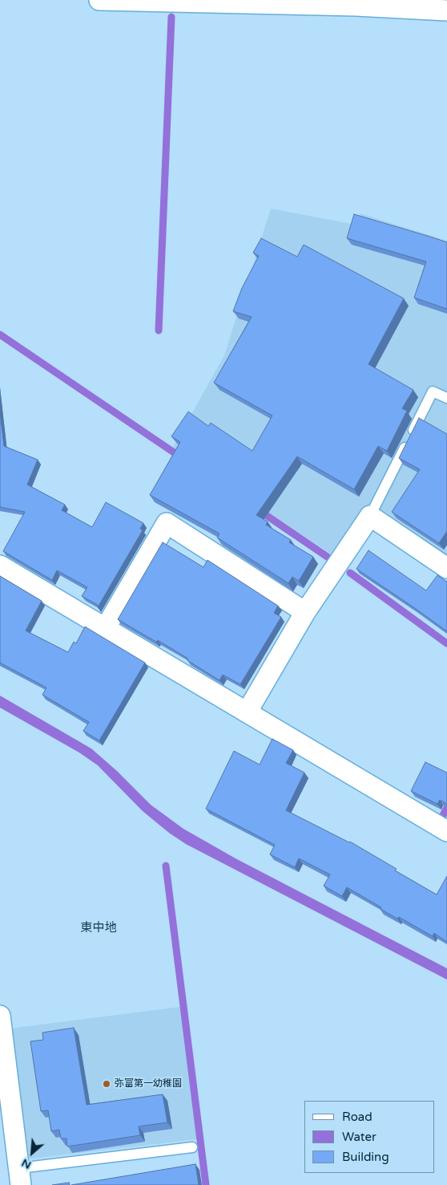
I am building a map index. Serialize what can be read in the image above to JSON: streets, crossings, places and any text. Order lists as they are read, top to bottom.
{
  "districts": ["東中地"],
  "places": ["弥富第一幼稚園"],
  "legend": ["Road", "Water", "Building"],
  "north": "bottom left"
}
